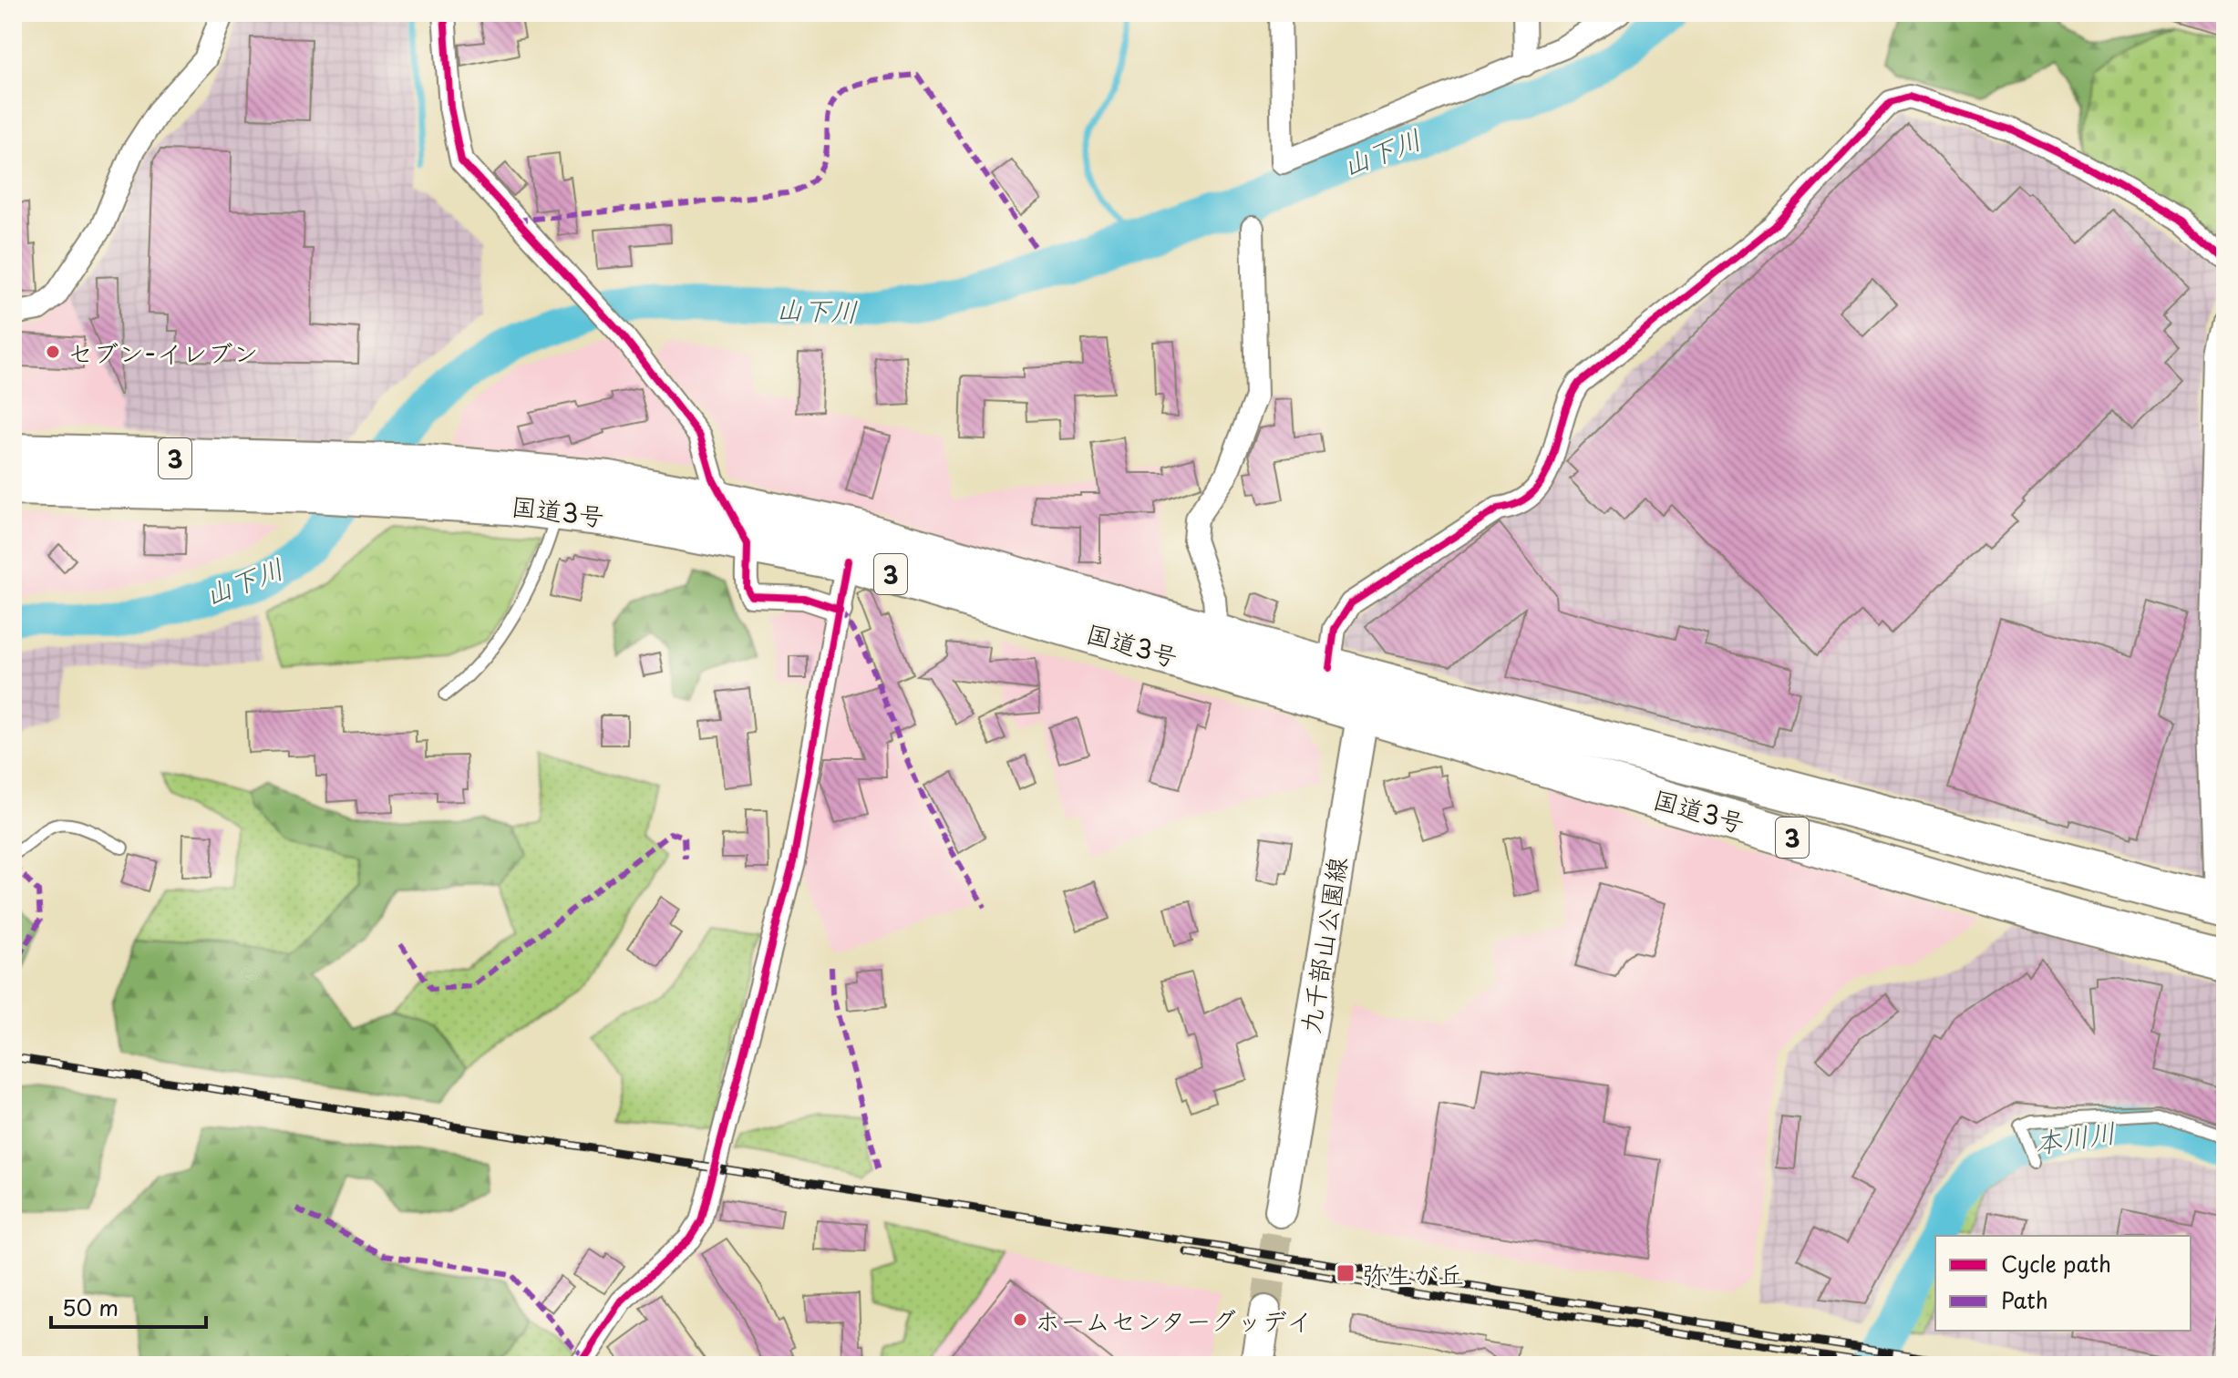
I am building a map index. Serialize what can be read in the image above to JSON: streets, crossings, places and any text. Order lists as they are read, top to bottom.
{
  "streets": {
    "highway": ["3", "国道3号"],
    "main road": ["九千部山公園線"]
  },
  "crossings": [
    ["国道3号", "九千部山公園線"]
  ],
  "water": ["山下川", "本川川"],
  "places": {
    "other": ["セブン-イレブン", "ホームセンターグッデイ"],
    "transit": ["弥生が丘"]
  },
  "legend": ["Cycle path", "Path"],
  "scale_bar": "50 m"
}
